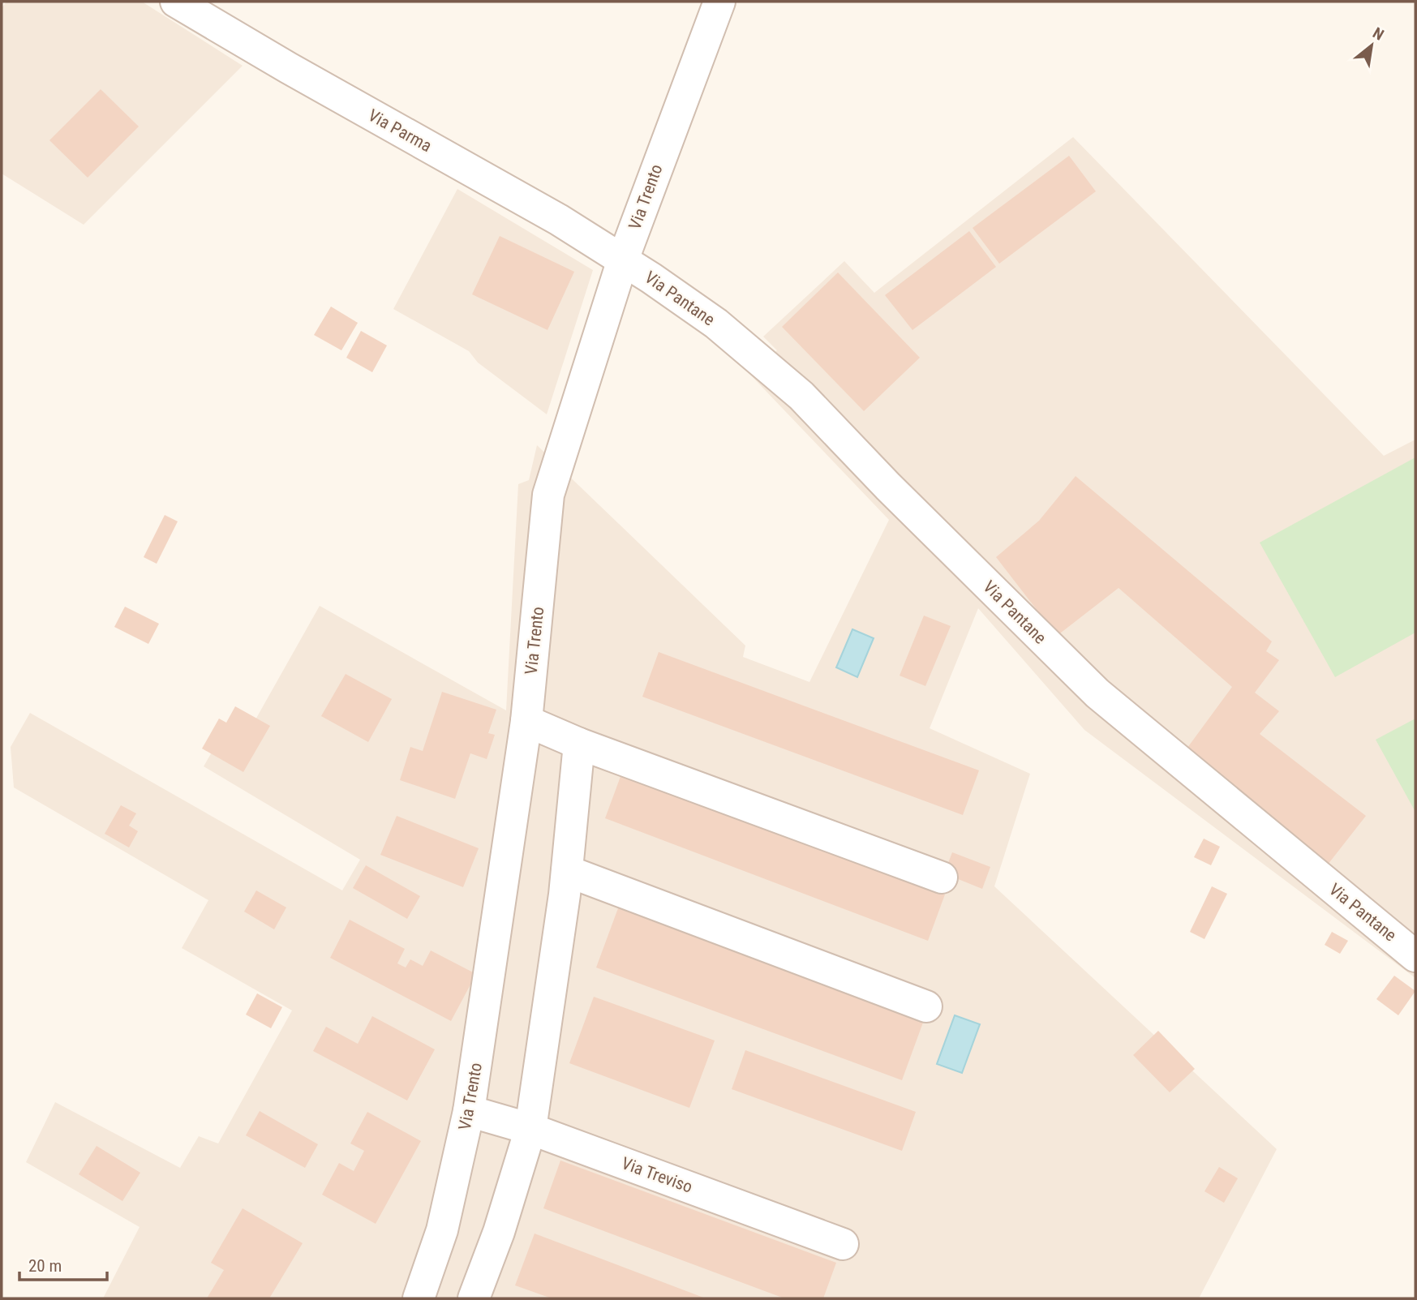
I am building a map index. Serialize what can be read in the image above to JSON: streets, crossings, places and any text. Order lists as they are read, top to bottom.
{
  "streets": {
    "street": [
      "Via Parma",
      "Via Trento",
      "Via Pantane",
      "Via Treviso"
    ]
  },
  "crossings": [
    ["Via Parma", "Via Trento"],
    ["Via Parma", "Via Pantane"],
    ["Via Trento", "Via Pantane"],
    ["Via Trento", "Via Treviso"]
  ],
  "scale_bar": "20 m",
  "north": "top right"
}
